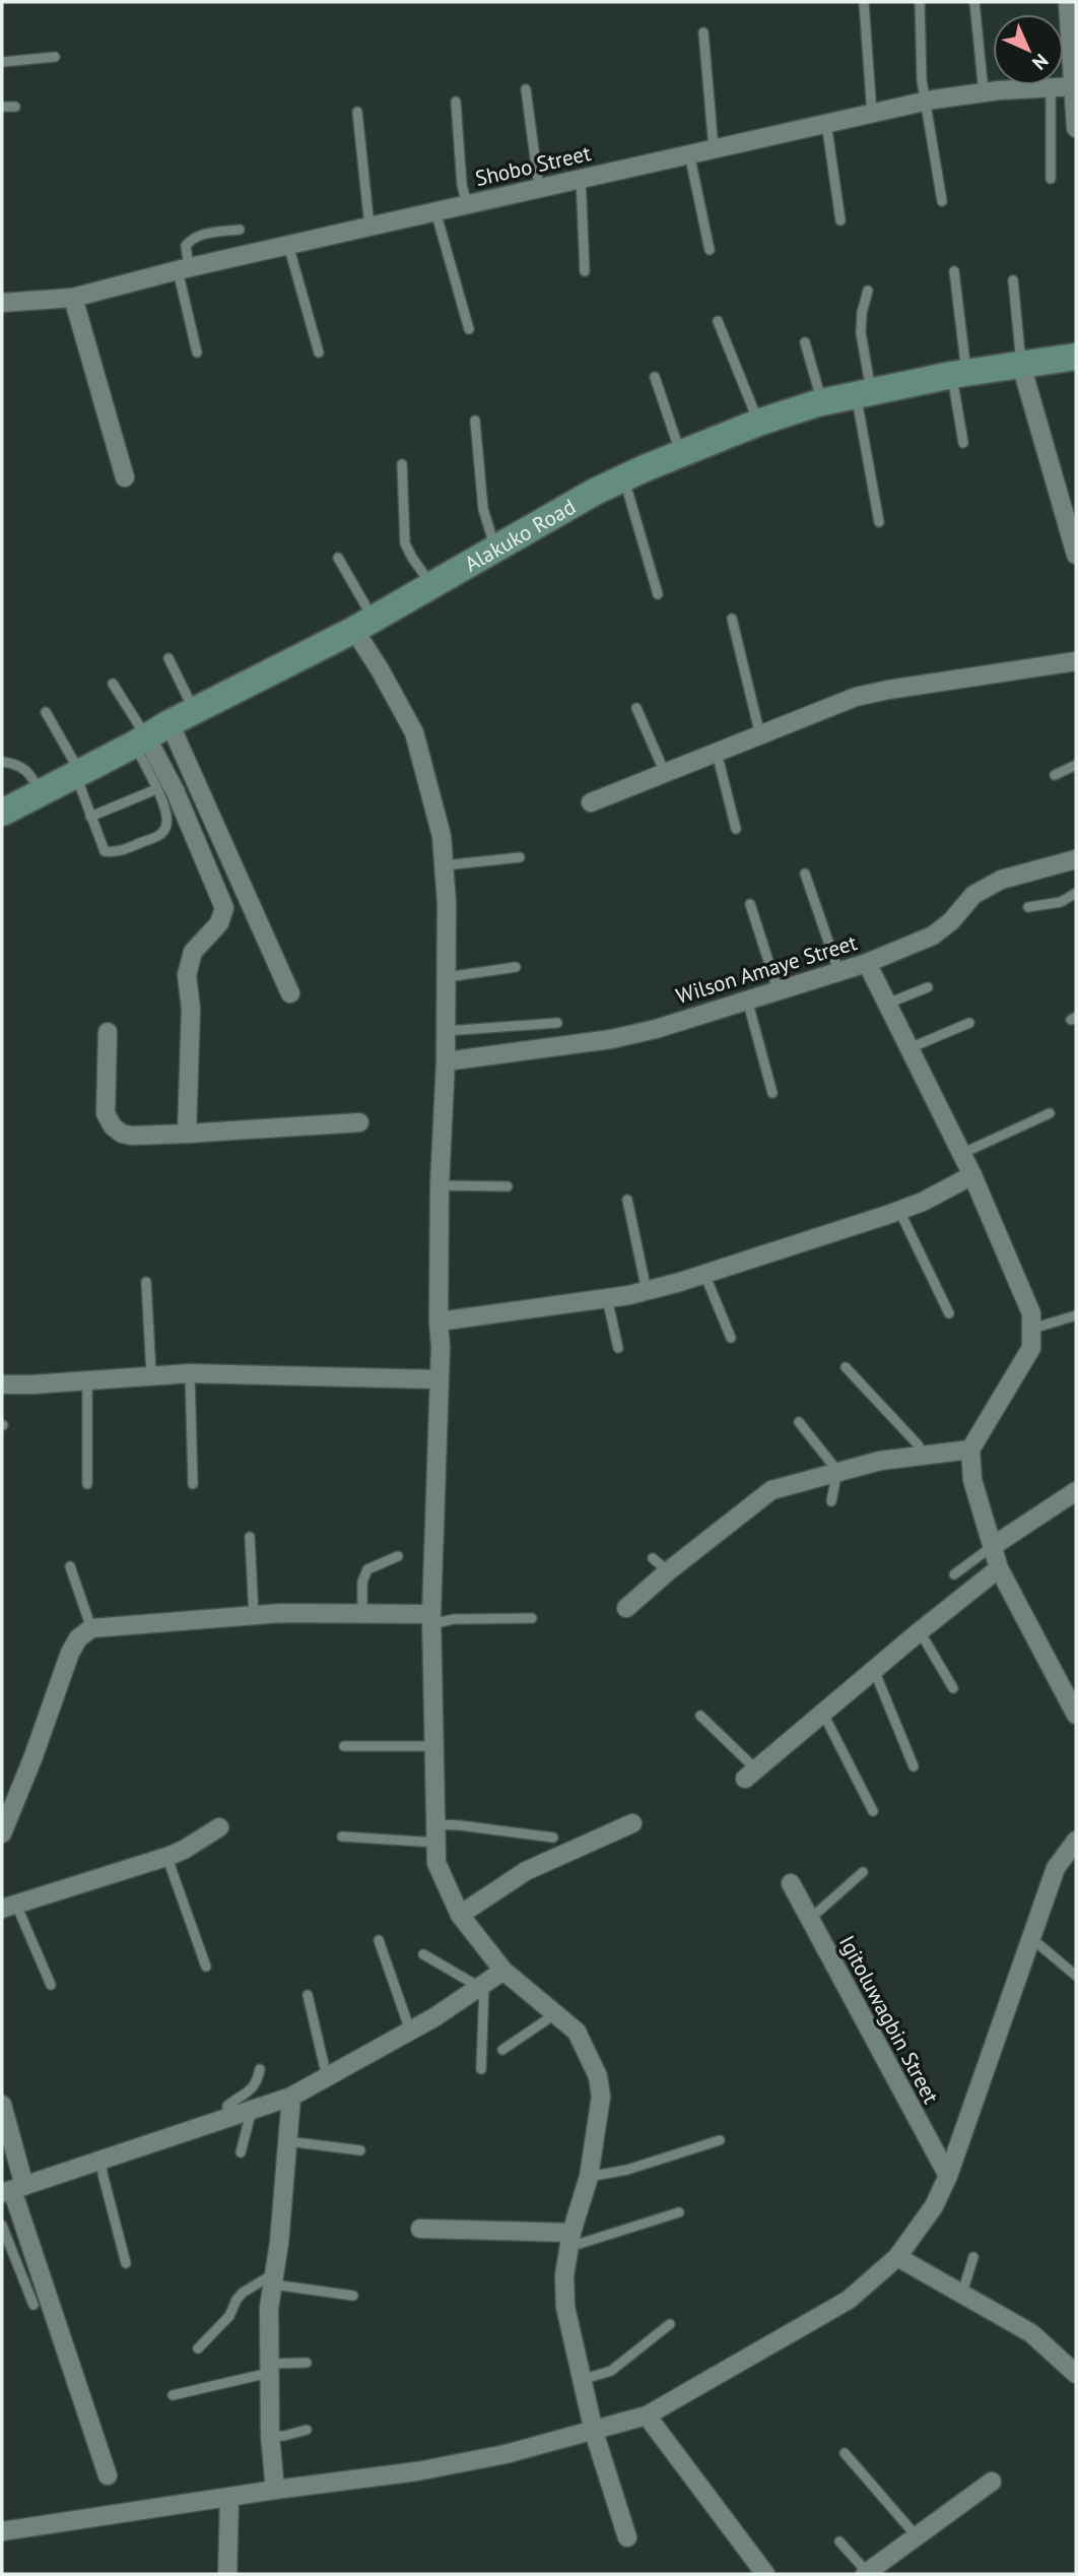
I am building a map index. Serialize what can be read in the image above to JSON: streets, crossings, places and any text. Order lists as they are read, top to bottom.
{
  "streets": {
    "main road": ["Alakuko Road"],
    "street": ["Shobo Street", "Wilson Amaye Street", "Igitoluwagbin Street"]
  },
  "north": "bottom right"
}
